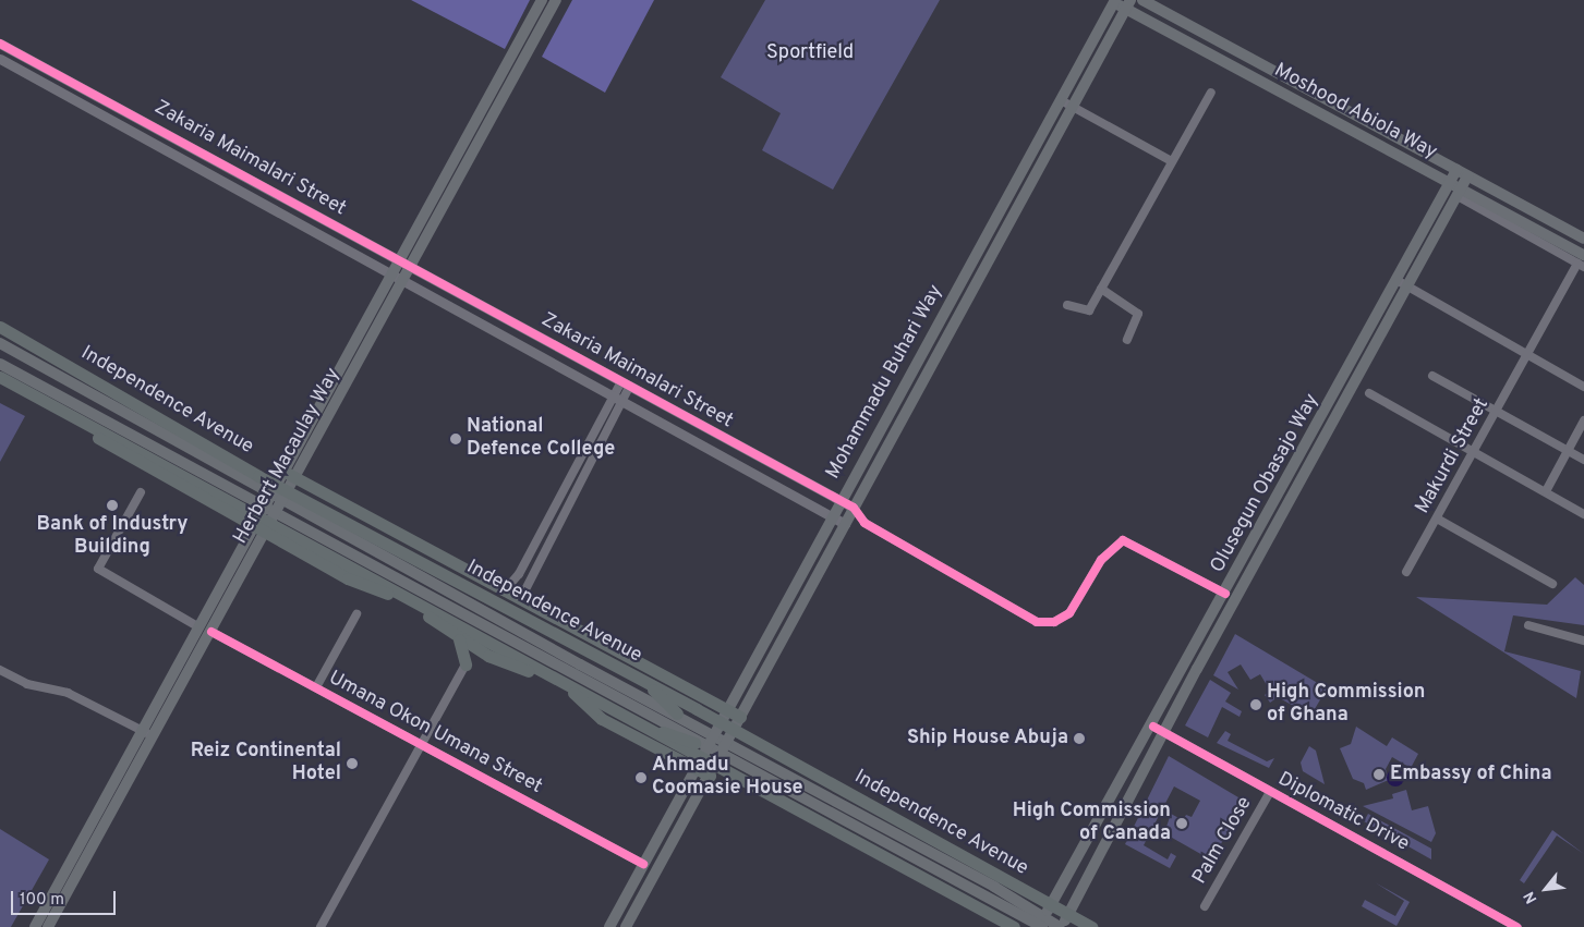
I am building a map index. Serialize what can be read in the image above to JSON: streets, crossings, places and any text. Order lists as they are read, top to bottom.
{
  "streets": {
    "main road": [
      "Moshood Abiola Way",
      "Mohammadu Buhari Way",
      "Independence Avenue",
      "Herbert Macaulay Way",
      "Olusegun Obasajo Way"
    ],
    "street": [
      "Zakaria Maimalari Street",
      "Makurdi Street",
      "Umana Okon Umana Street",
      "Diplomatic Drive",
      "Palm Close"
    ]
  },
  "crossings": [
    ["Moshood Abiola Way", "Mohammadu Buhari Way"],
    ["Moshood Abiola Way", "Makurdi Street"],
    ["Moshood Abiola Way", "Olusegun Obasajo Way"],
    ["Zakaria Maimalari Street", "Mohammadu Buhari Way"],
    ["Zakaria Maimalari Street", "Herbert Macaulay Way"],
    ["Zakaria Maimalari Street", "Olusegun Obasajo Way"],
    ["Mohammadu Buhari Way", "Umana Okon Umana Street"],
    ["Independence Avenue", "Olusegun Obasajo Way"],
    ["Herbert Macaulay Way", "Umana Okon Umana Street"],
    ["Olusegun Obasajo Way", "Diplomatic Drive"],
    ["Diplomatic Drive", "Palm Close"]
  ],
  "parks": ["Sportfield"],
  "places": [
    "National Defence College",
    "Bank of Industry Building",
    "High Commission of Ghana",
    "Ship House Abuja",
    "Reiz Continental Hotel",
    "Embassy of China",
    "Ahmadu Coomasie House",
    "High Commission of Canada"
  ],
  "scale_bar": "100 m",
  "north": "bottom left"
}
